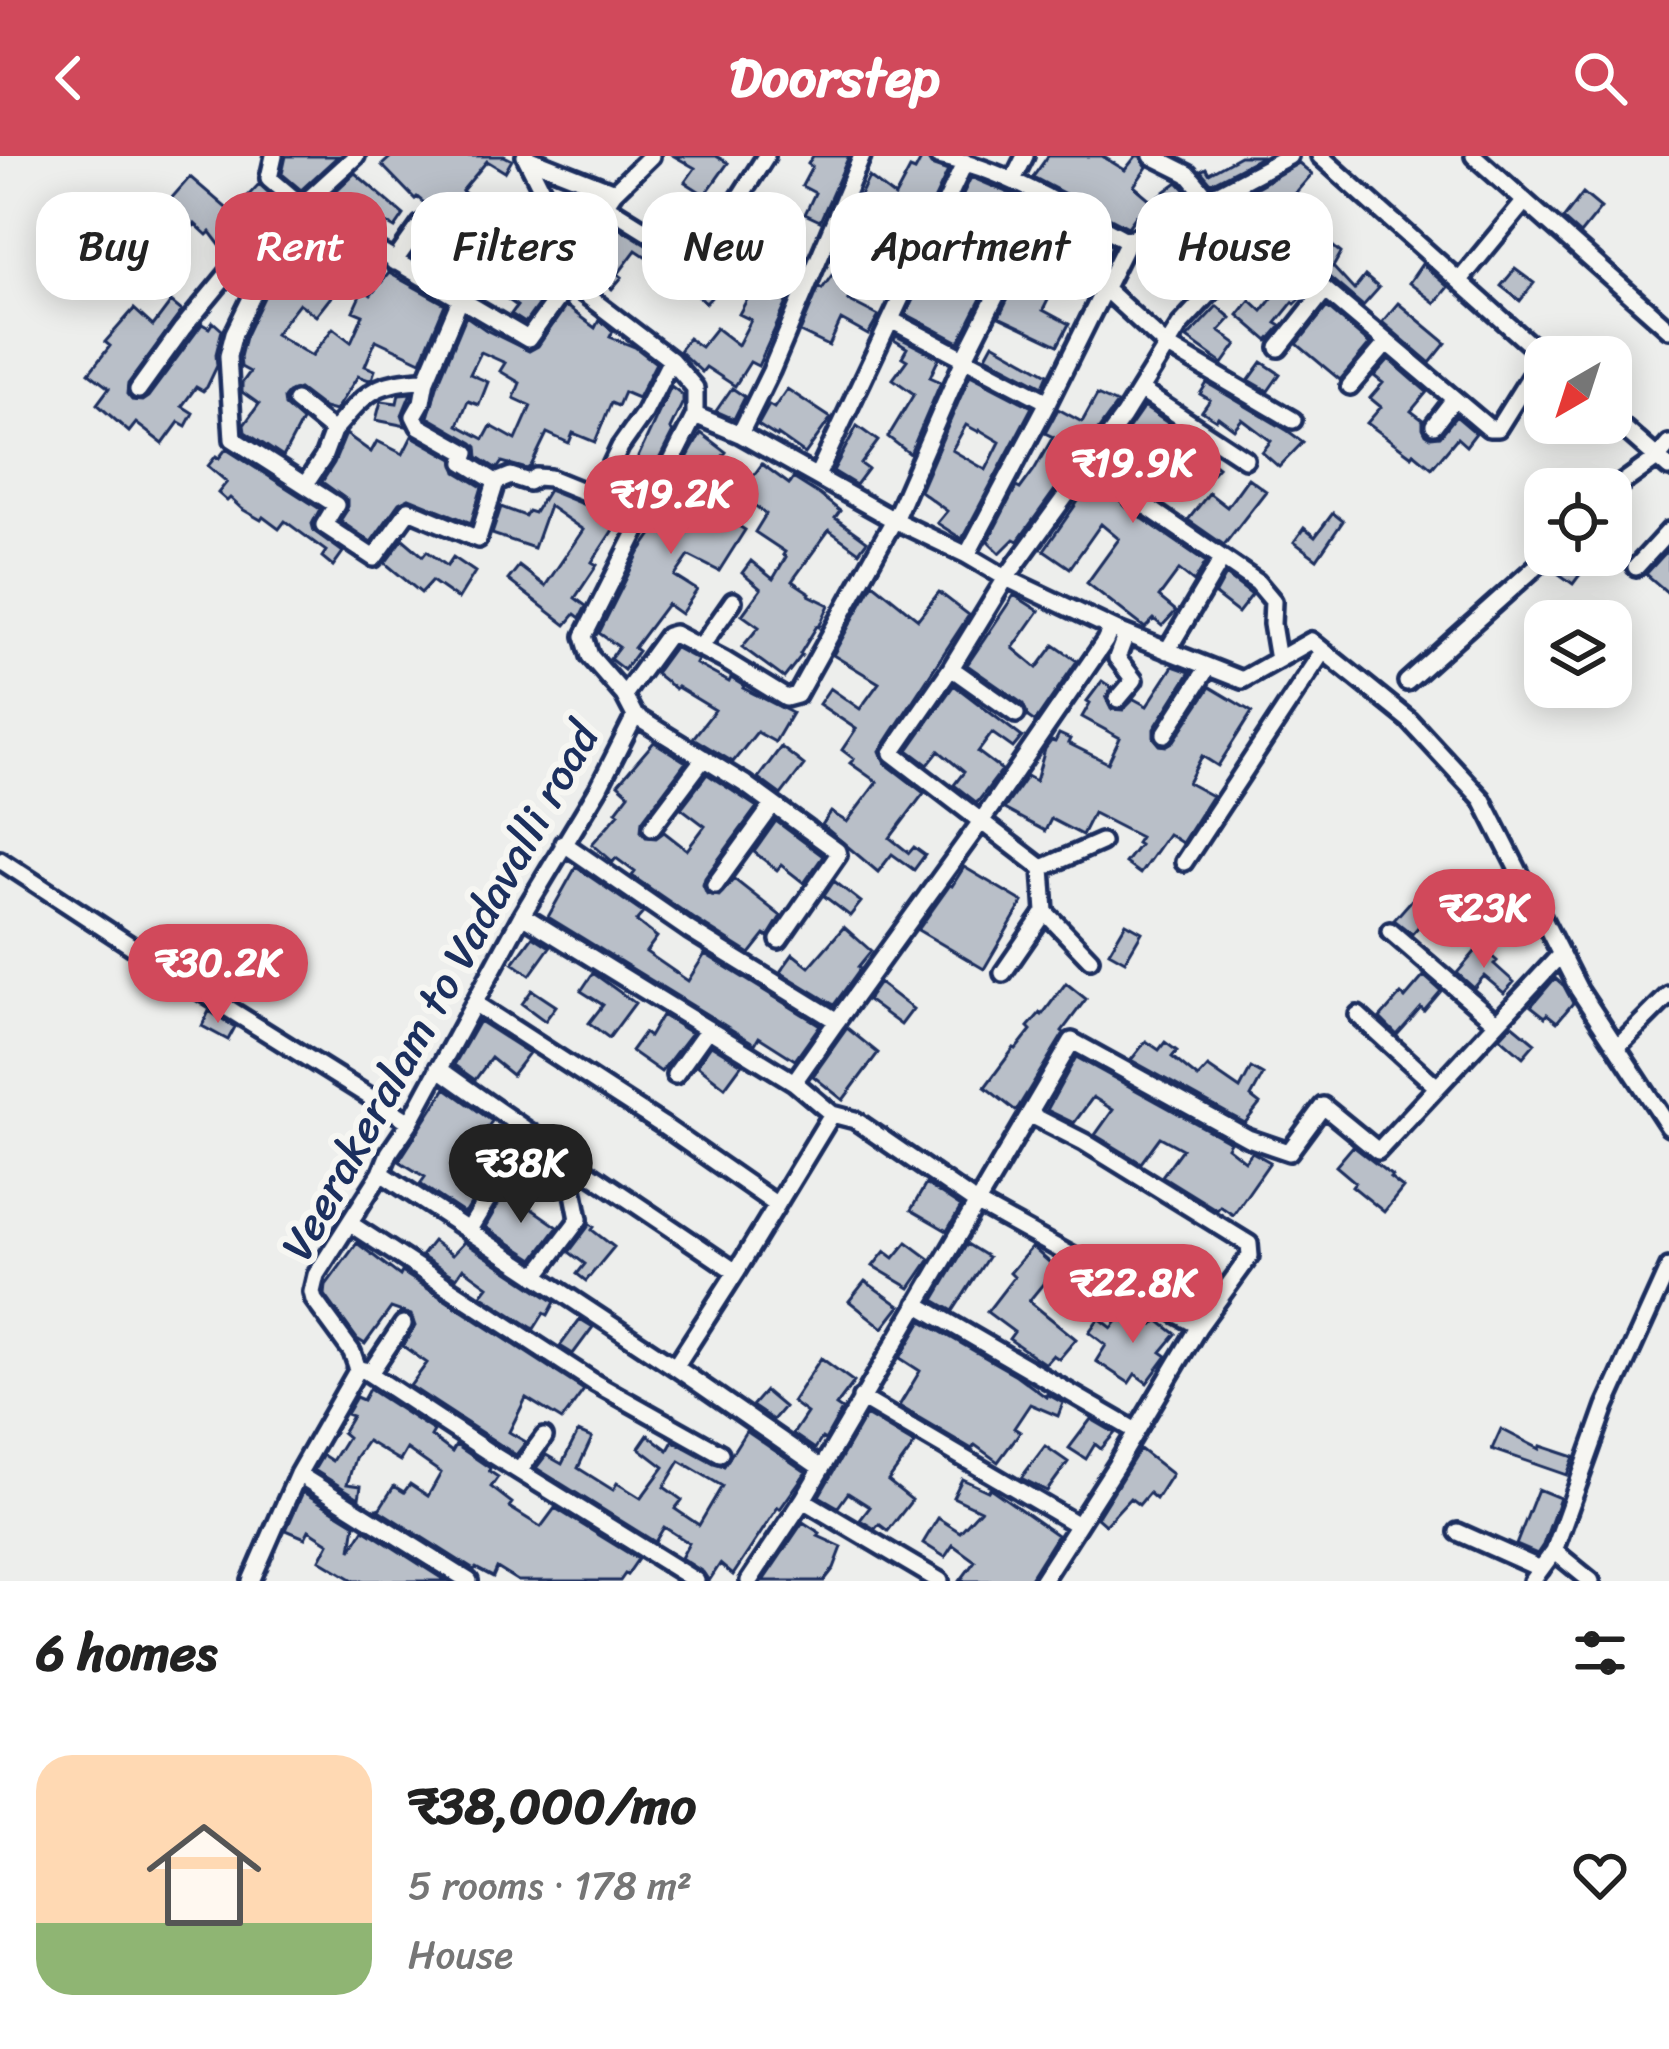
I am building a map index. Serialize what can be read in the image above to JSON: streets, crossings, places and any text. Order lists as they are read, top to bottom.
{
  "streets": {
    "street": ["Veerakeralam to Vadavalli road"]
  },
  "north": "bottom left",
  "page": {
    "header": "Doorstep",
    "chip": [
      "Buy",
      "Rent",
      "Filters",
      "New",
      "Apartment",
      "House"
    ],
    "price": [
      "₹19.9K",
      "₹19.2K",
      "₹23K",
      "₹30.2K",
      "₹38K",
      "₹22.8K"
    ],
    "heading": "6 homes",
    "list": [
      {
        "name": "₹38,000/mo",
        "note": "5 rooms · 178 m² · House"
      }
    ]
  }
}
